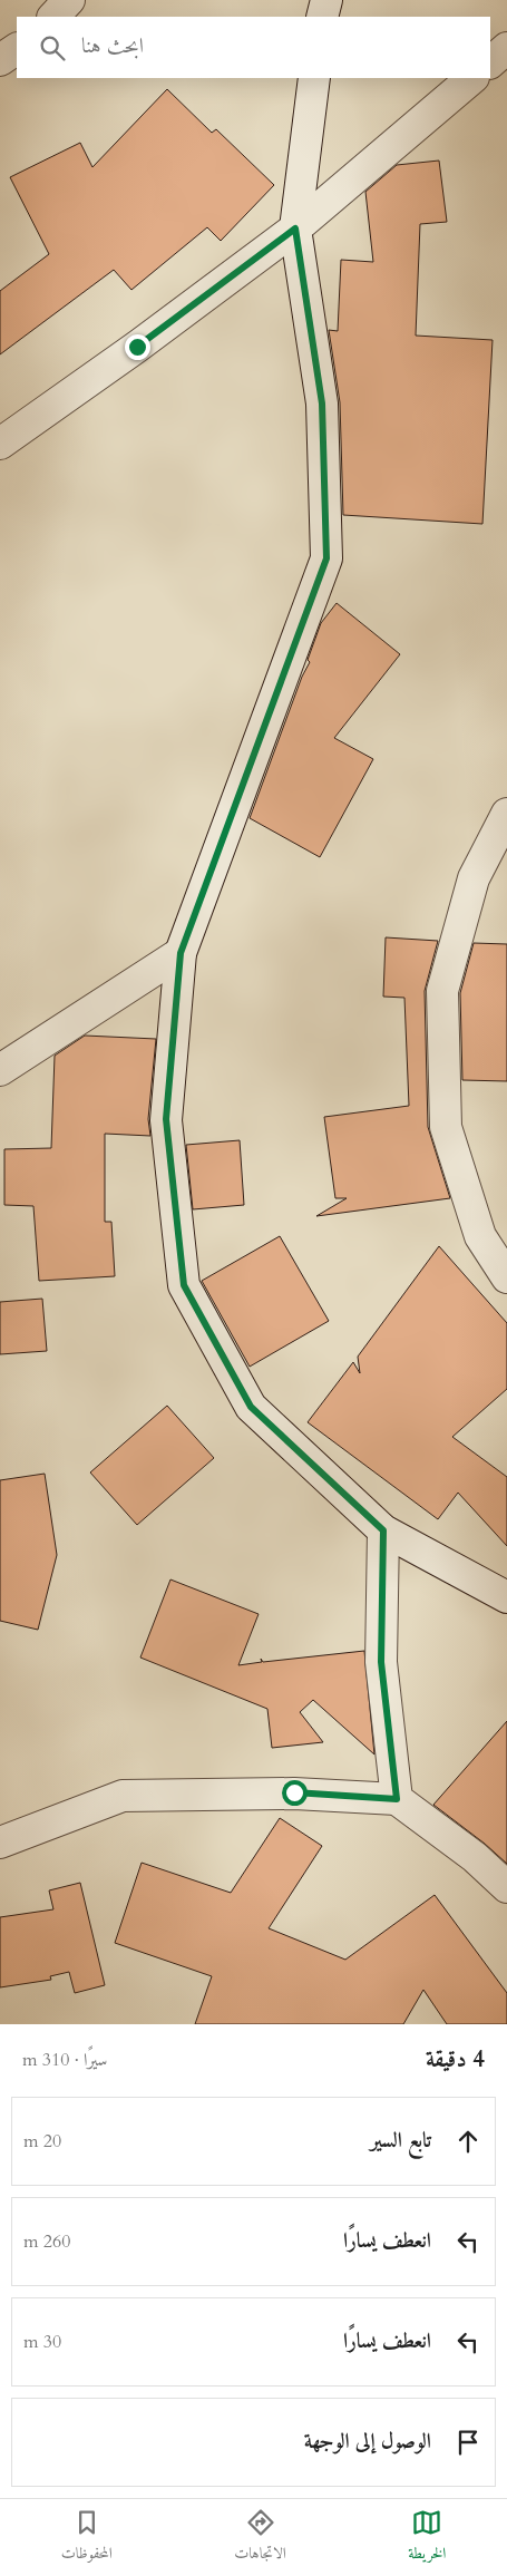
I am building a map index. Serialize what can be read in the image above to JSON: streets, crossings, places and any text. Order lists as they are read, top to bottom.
{
  "page": {
    "search": "ابحث هنا",
    "heading": ["4 دقيقة", "سيرًا · 310 m"],
    "list": [
      ["تابع السير", "20 m"],
      ["انعطف يسارًا", "260 m"],
      ["انعطف يسارًا", "30 m"],
      "الوصول إلى الوجهة"
    ],
    "nav": ["الخريطة", "الاتجاهات", "المحفوظات"]
  }
}
